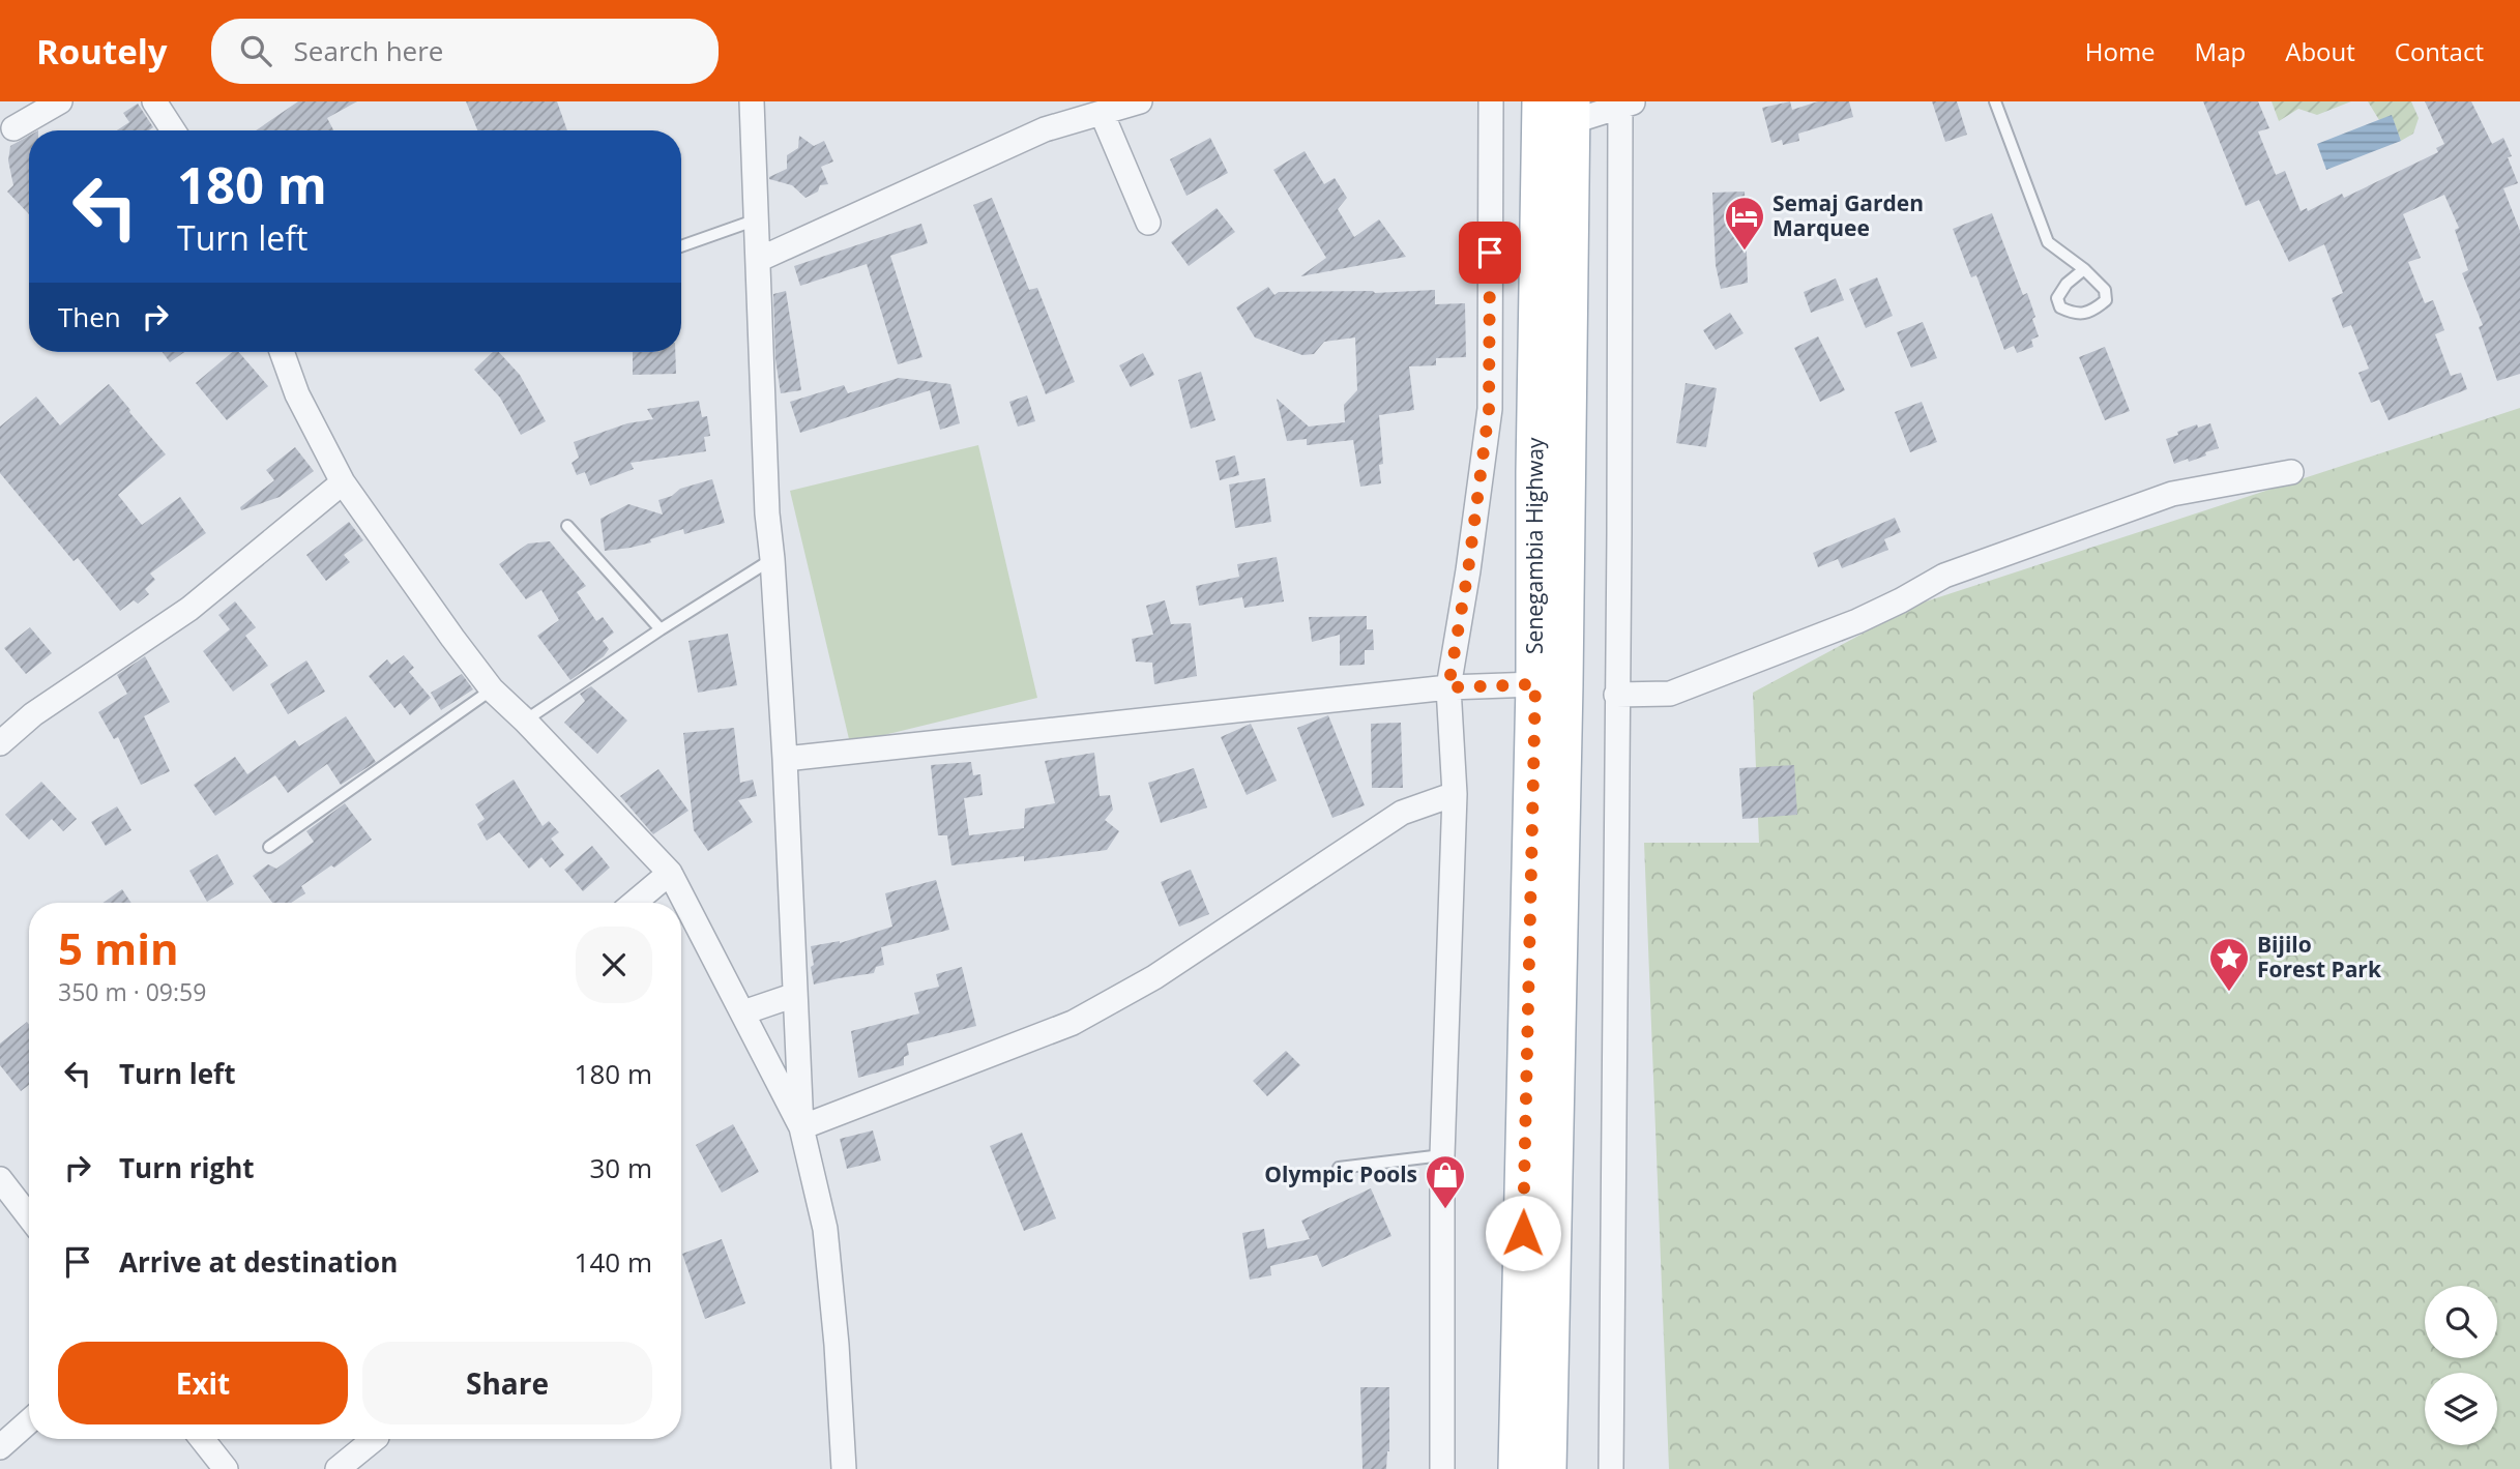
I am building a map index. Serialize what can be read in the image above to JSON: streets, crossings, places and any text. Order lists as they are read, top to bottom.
{
  "streets": {
    "main road": ["Senegambia Highway"]
  },
  "places": {
    "hotel": ["Semaj Garden Marquee"],
    "place": ["Bijilo Forest Park"],
    "shop": ["Olympic Pools"]
  },
  "page": {
    "header": "Routely",
    "search": "Search here",
    "nav": [
      "Home",
      "Map",
      "About",
      "Contact"
    ],
    "turn": ["180 m", "Turn left"],
    "then": "Then",
    "heading": ["5 min", "350 m · 09:59"],
    "list": [
      {
        "name": "Turn left",
        "value": "180 m"
      },
      {
        "name": "Turn right",
        "value": "30 m"
      },
      {
        "name": "Arrive at destination",
        "value": "140 m"
      }
    ],
    "buttons": ["Exit", "Share"]
  }
}
